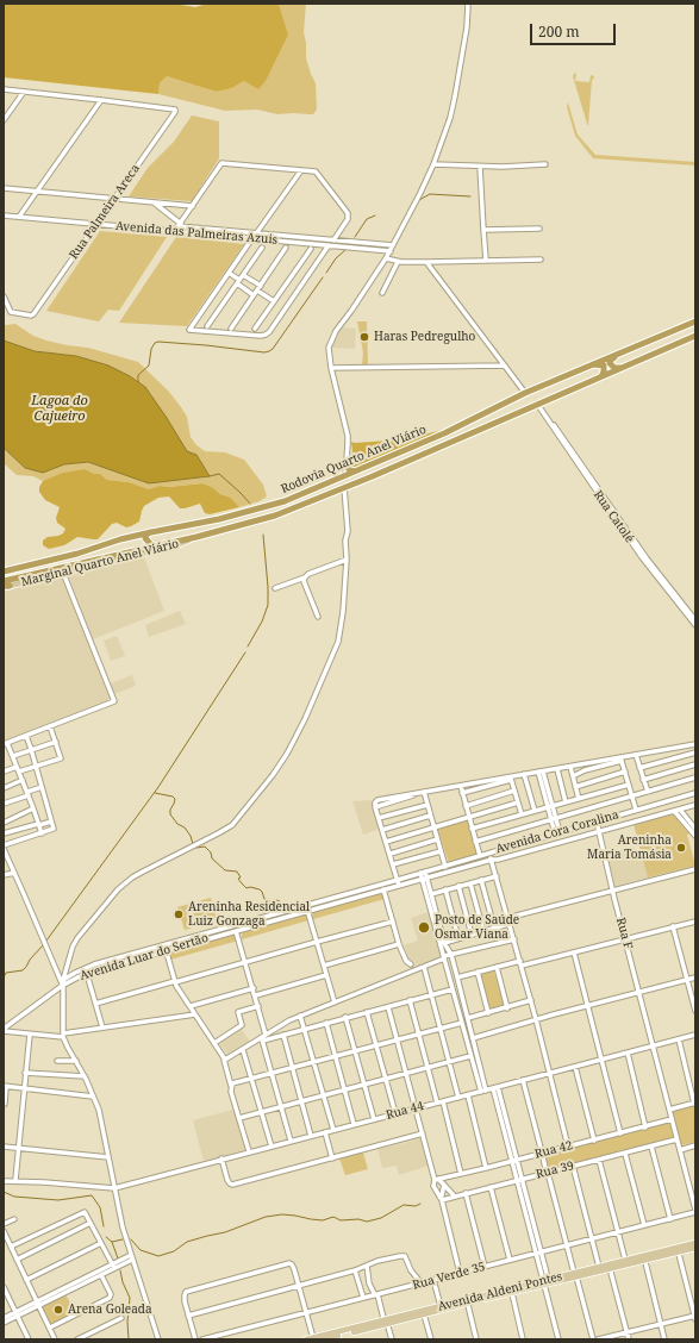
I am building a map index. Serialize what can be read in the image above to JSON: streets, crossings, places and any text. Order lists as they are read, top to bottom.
{
  "streets": {
    "highway": ["Rodovia Quarto Anel Viário"],
    "main road": ["Marginal Quarto Anel Viário", "Avenida Aldeni Pontes"],
    "street": [
      "Rua Palmeira Areca",
      "Avenida das Palmeiras Azuis",
      "Rua Catolé",
      "Avenida Cora Coralina",
      "Rua F",
      "Avenida Luar do Sertão",
      "Rua 44",
      "Rua 42",
      "Rua 39",
      "Rua Verde 35"
    ]
  },
  "crossings": [
    ["Rua Palmeira Areca", "Avenida das Palmeiras Azuis"],
    ["Rodovia Quarto Anel Viário", "Rua Catolé"],
    ["Rodovia Quarto Anel Viário", "Marginal Quarto Anel Viário"],
    ["Avenida Cora Coralina", "Rua F"],
    ["Avenida Cora Coralina", "Avenida Luar do Sertão"],
    ["Rua F", "Rua 44"],
    ["Rua F", "Rua 42"],
    ["Rua F", "Rua 39"],
    ["Rua F", "Rua Verde 35"]
  ],
  "water": ["Lagoa do Cajueiro"],
  "places": [
    "Haras Pedregulho",
    "Areninha Maria Tomásia",
    "Areninha Residencial Luiz Gonzaga",
    "Posto de Saúde Osmar Viana",
    "Arena Goleada"
  ],
  "scale_bar": "200 m"
}
